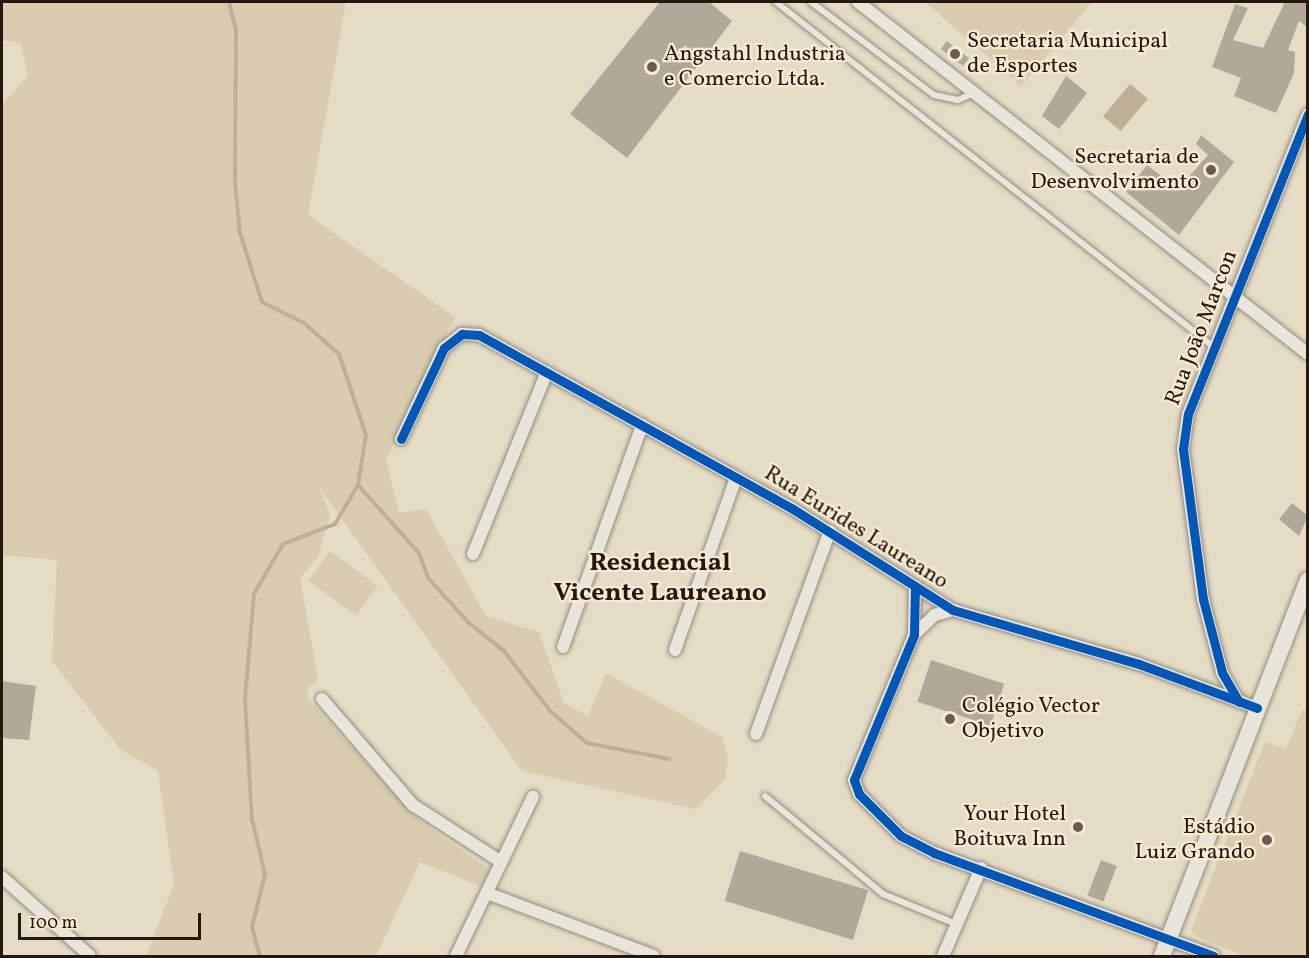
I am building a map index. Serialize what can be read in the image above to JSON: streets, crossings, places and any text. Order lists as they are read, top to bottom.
{
  "streets": {
    "street": ["Rua João Marcon", "Rua Eurides Laureano"]
  },
  "crossings": [
    ["Rua João Marcon", "Rua Eurides Laureano"]
  ],
  "districts": ["Residencial Vicente Laureano"],
  "places": [
    "Secretaria Municipal de Esportes",
    "Angstahl Industria e Comercio Ltda.",
    "Secretaria de Desenvolvimento",
    "Colégio Vector Objetivo",
    "Your Hotel Boituva Inn",
    "Estádio Luiz Grando"
  ],
  "scale_bar": "100 m"
}
